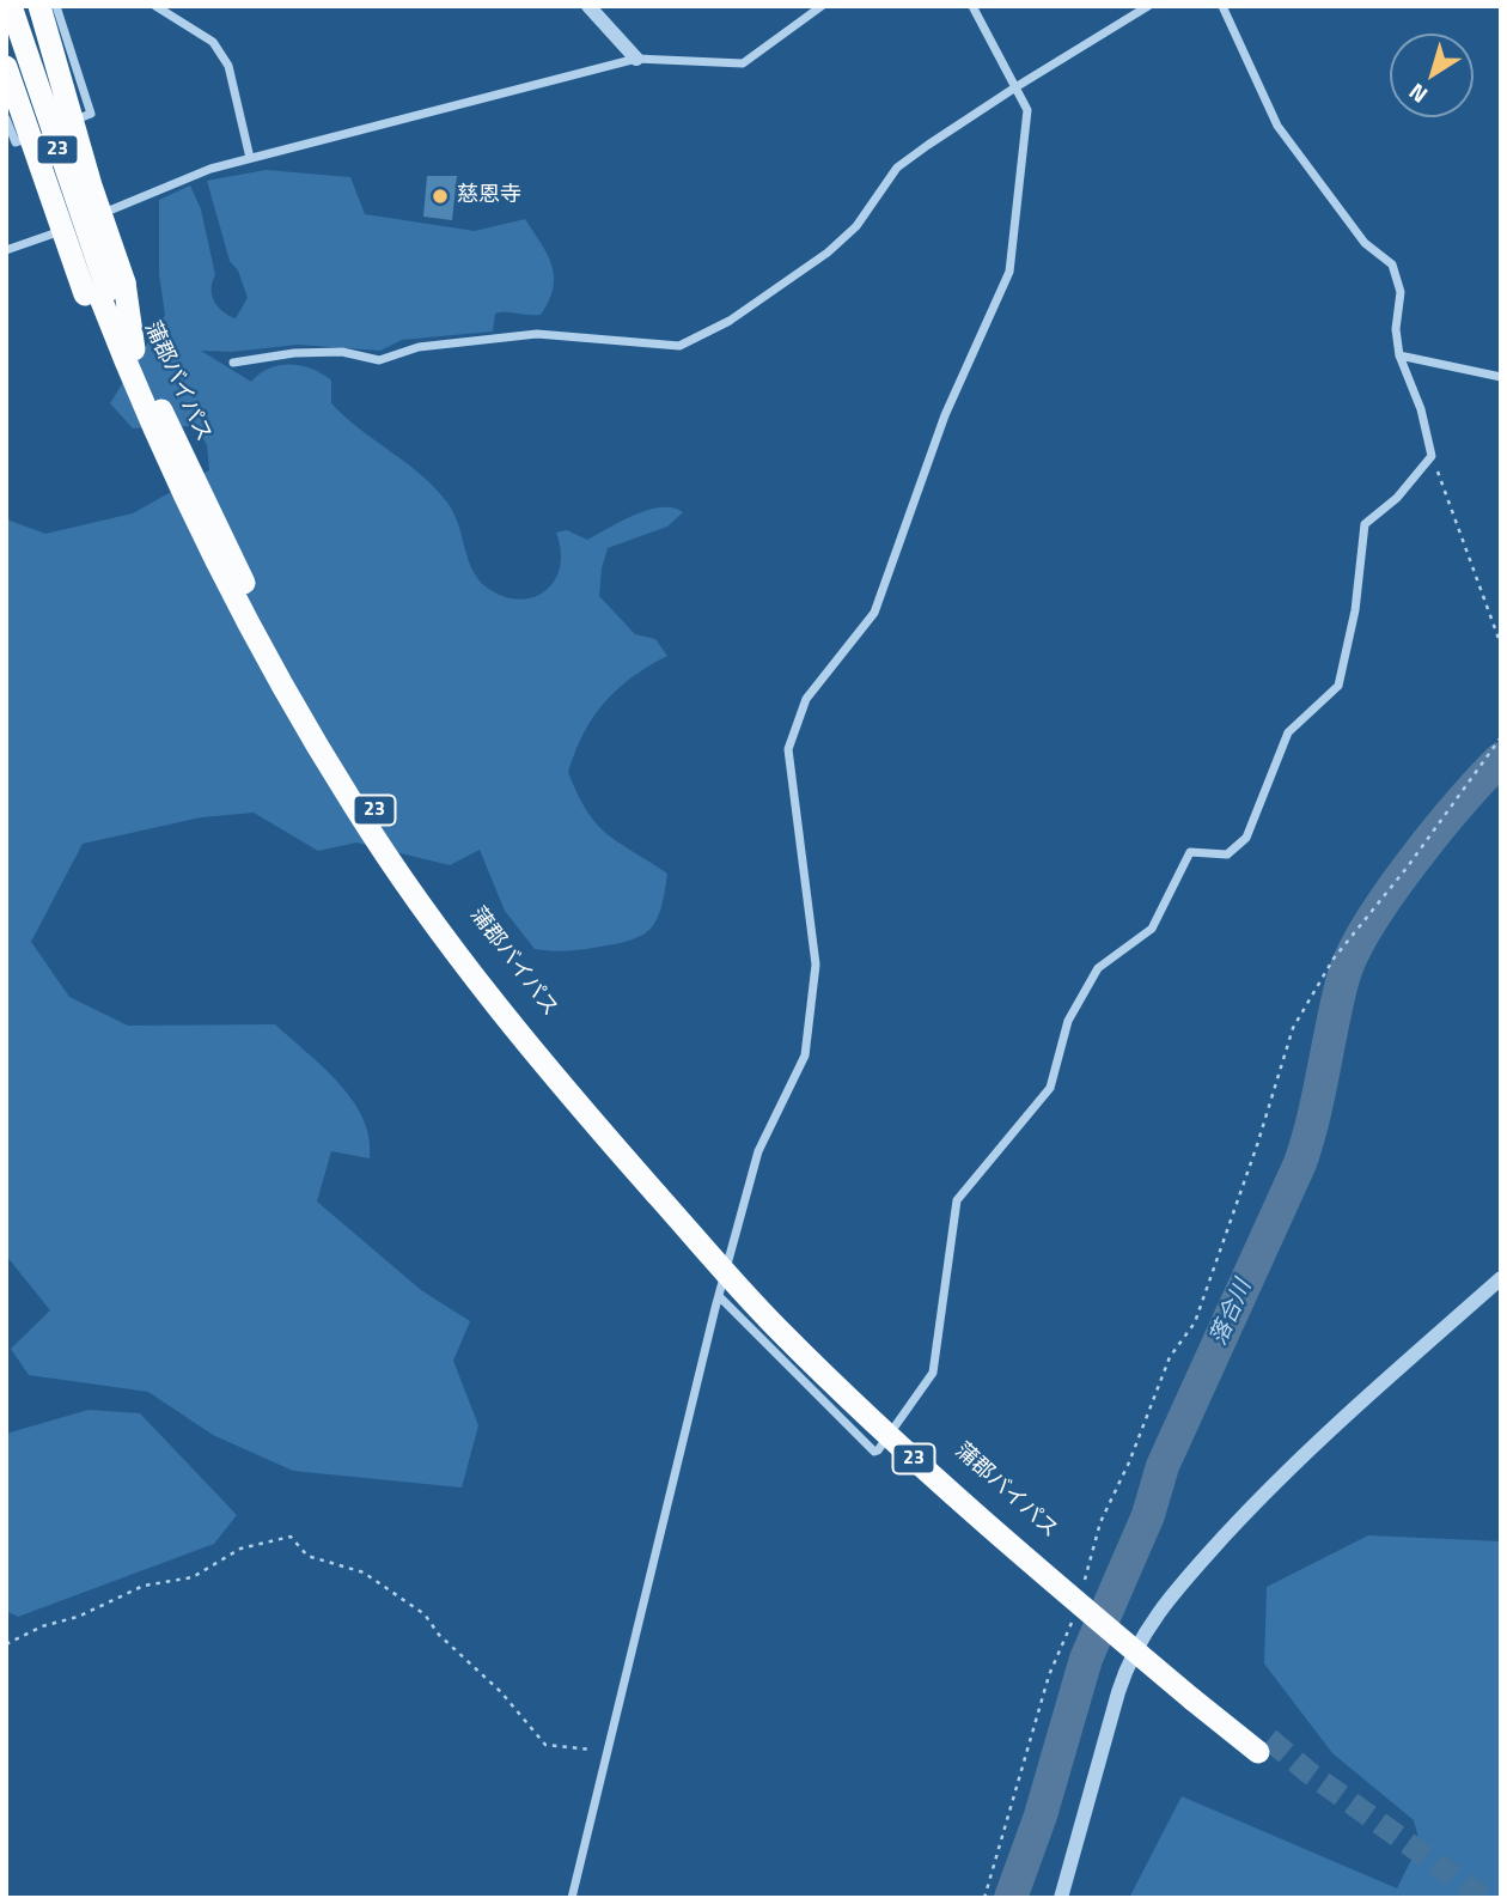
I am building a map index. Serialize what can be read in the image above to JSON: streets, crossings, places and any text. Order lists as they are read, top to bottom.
{
  "streets": {
    "highway": ["23", "蒲郡バイパス"]
  },
  "crossings": [
    ["23", "蒲郡バイパス"]
  ],
  "water": ["落合川"],
  "places": ["慈恩寺"],
  "north": "bottom left"
}
